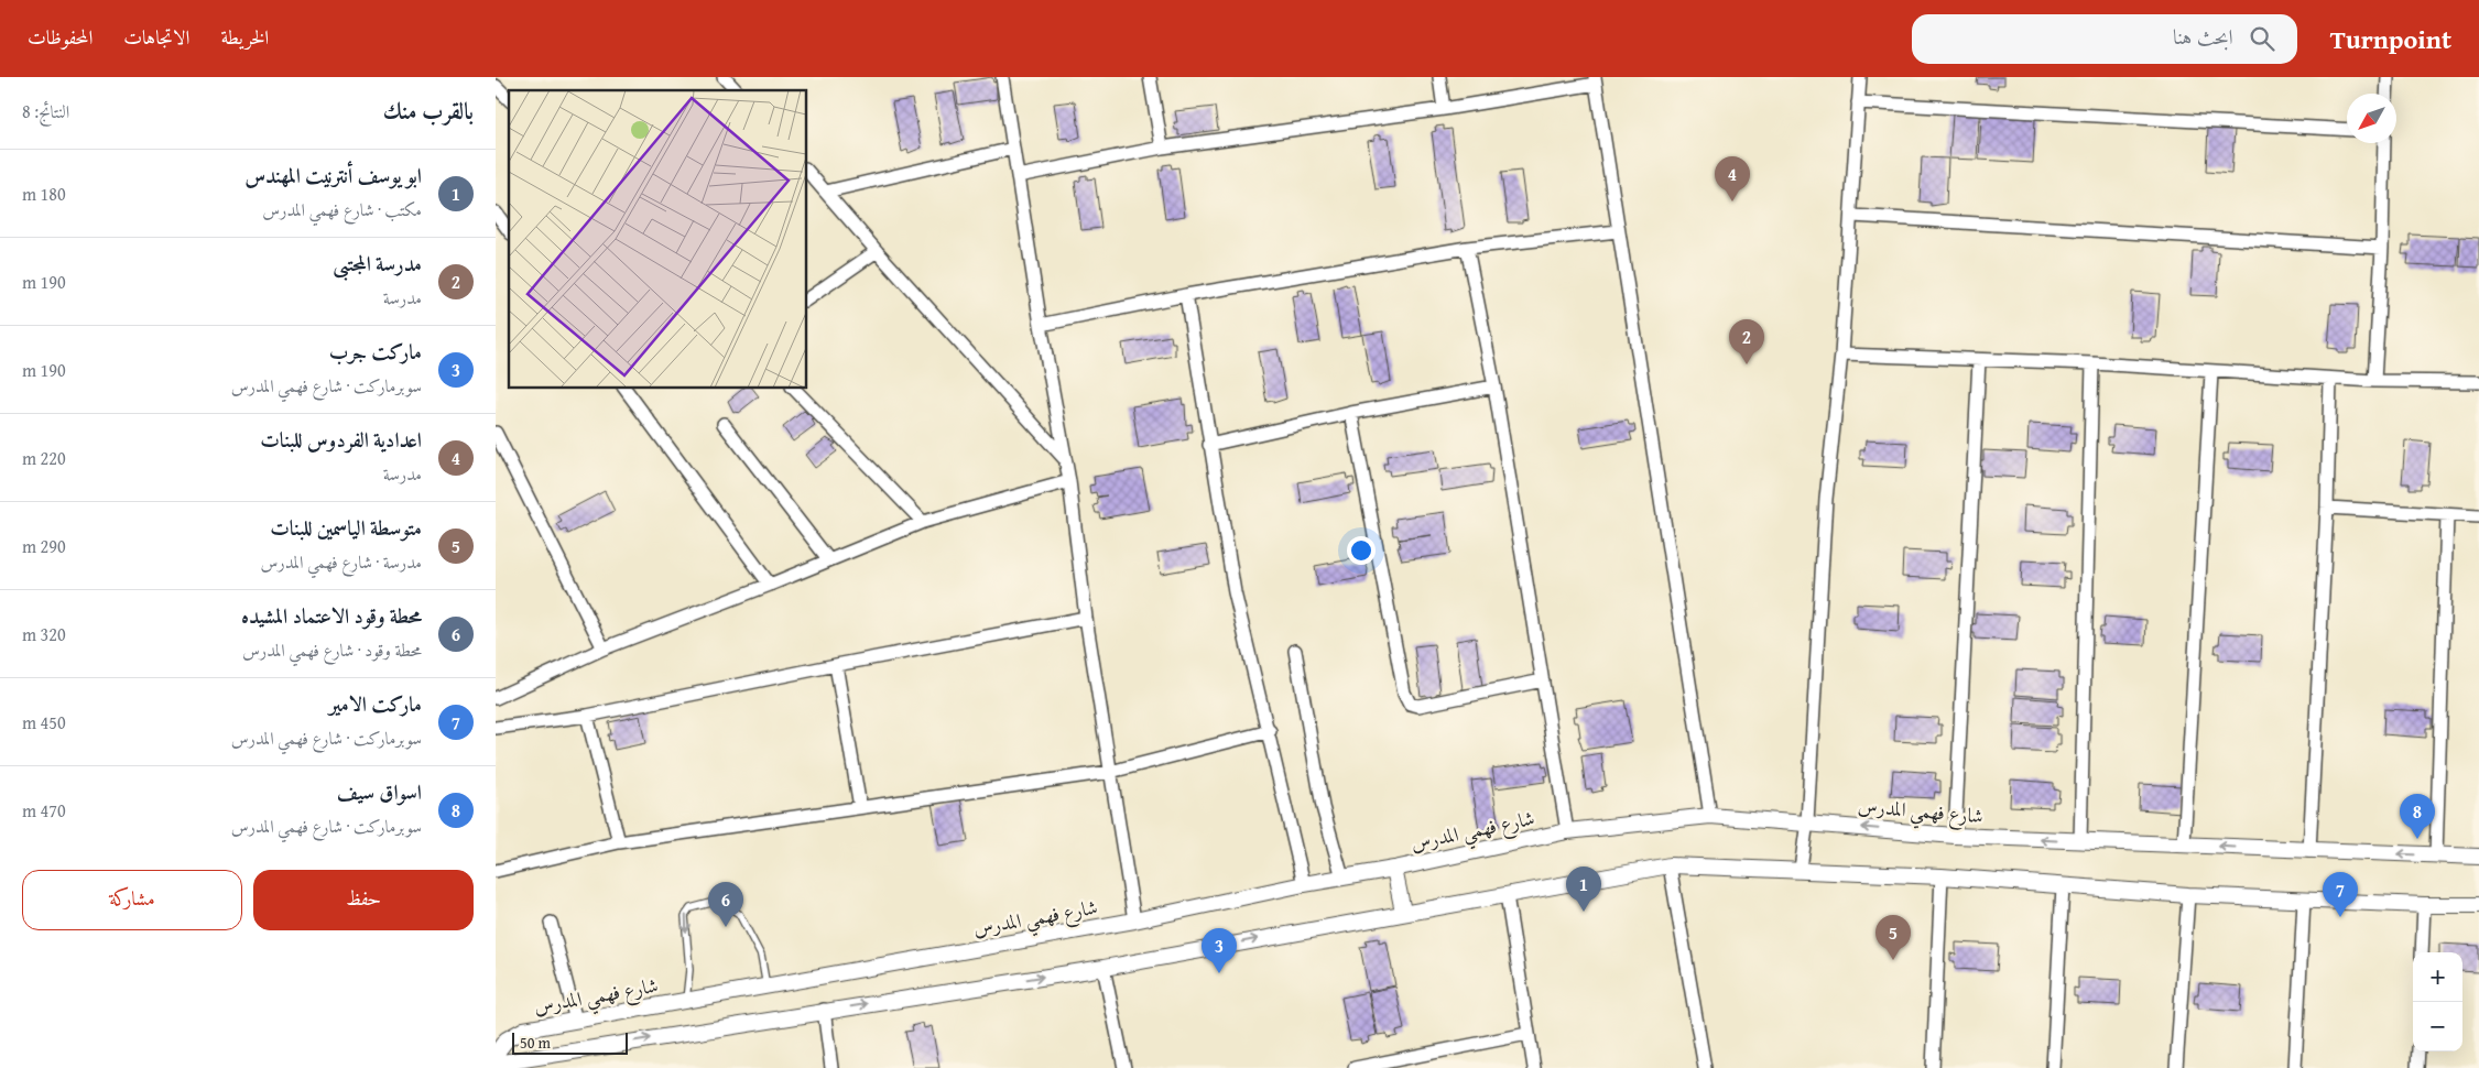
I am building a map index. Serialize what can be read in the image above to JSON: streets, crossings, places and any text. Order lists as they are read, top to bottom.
{
  "streets": {
    "street": ["شارع فهمي المدرس"]
  },
  "scale_bar": "50 m",
  "north": "bottom left",
  "page": {
    "header": "Turnpoint",
    "search": "ابحث هنا",
    "nav": ["الخريطة", "الاتجاهات", "المحفوظات"],
    "heading": ["بالقرب منك", "النتائج: 8"],
    "list": [
      {
        "mark": "1",
        "name": "ابو يوسف أنترنيت المهندس",
        "note": "مكتب · شارع فهمي المدرس",
        "value": "180 m"
      },
      {
        "mark": "2",
        "name": "مدرسة المجتبى",
        "note": "مدرسة",
        "value": "190 m"
      },
      {
        "mark": "3",
        "name": "ماركت جرب",
        "note": "سوبرماركت · شارع فهمي المدرس",
        "value": "190 m"
      },
      {
        "mark": "4",
        "name": "اعدادية الفردوس للبنات",
        "note": "مدرسة",
        "value": "220 m"
      },
      {
        "mark": "5",
        "name": "متوسطة الياسمين للبنات",
        "note": "مدرسة · شارع فهمي المدرس",
        "value": "290 m"
      },
      {
        "mark": "6",
        "name": "محطة وقود الاعتماد المشيده",
        "note": "محطة وقود · شارع فهمي المدرس",
        "value": "320 m"
      },
      {
        "mark": "7",
        "name": "ماركت الامير",
        "note": "سوبرماركت · شارع فهمي المدرس",
        "value": "450 m"
      },
      {
        "mark": "8",
        "name": "اسواق سيف",
        "note": "سوبرماركت · شارع فهمي المدرس",
        "value": "470 m"
      }
    ],
    "pins": [
      "4",
      "2",
      "8",
      "1",
      "7",
      "6",
      "5",
      "3"
    ],
    "buttons": ["حفظ", "مشاركة"],
    "map_buttons": ["+", "−"],
    "scale": "50 m"
  }
}
